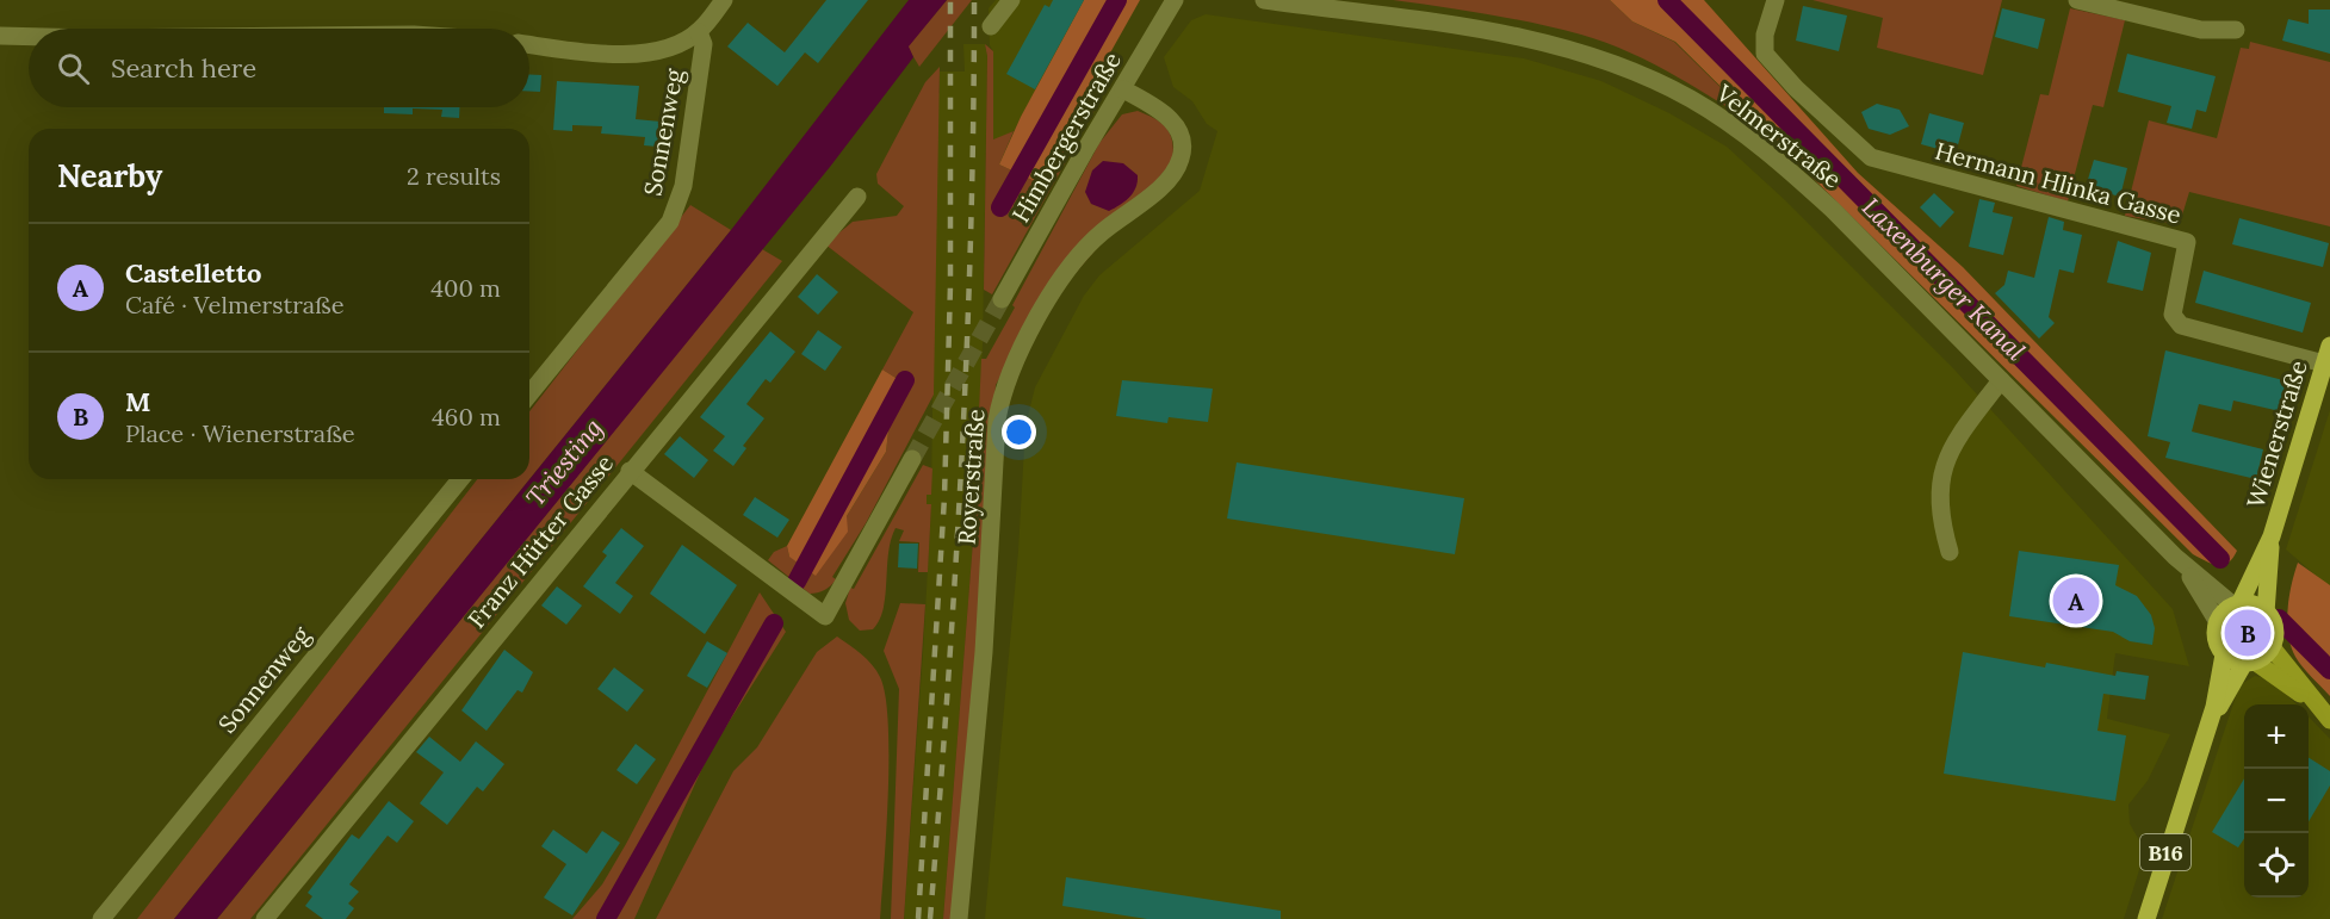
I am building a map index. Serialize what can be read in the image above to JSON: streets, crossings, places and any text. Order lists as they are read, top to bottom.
{
  "streets": {
    "main road": ["Wienerstraße", "B16"],
    "street": [
      "Sonnenweg",
      "Velmerstraße",
      "Himbergerstraße",
      "Hermann Hlinka Gasse",
      "Royerstraße",
      "Franz Hütter Gasse"
    ]
  },
  "crossings": [
    ["Velmerstraße", "Wienerstraße"],
    ["Velmerstraße", "B16"],
    ["Himbergerstraße", "Royerstraße"],
    ["Hermann Hlinka Gasse", "Wienerstraße"],
    ["Wienerstraße", "B16"]
  ],
  "water": ["Laxenburger Kanal", "Triesting"],
  "page": {
    "search": "Search here",
    "heading": ["Nearby", "2 results"],
    "list": [
      {
        "mark": "A",
        "name": "Castelletto",
        "note": "Café · Velmerstraße",
        "value": "400 m"
      },
      {
        "mark": "B",
        "name": "M",
        "note": "Place · Wienerstraße",
        "value": "460 m"
      }
    ],
    "pins": ["A", "B"],
    "map_buttons": ["+", "−"]
  }
}
